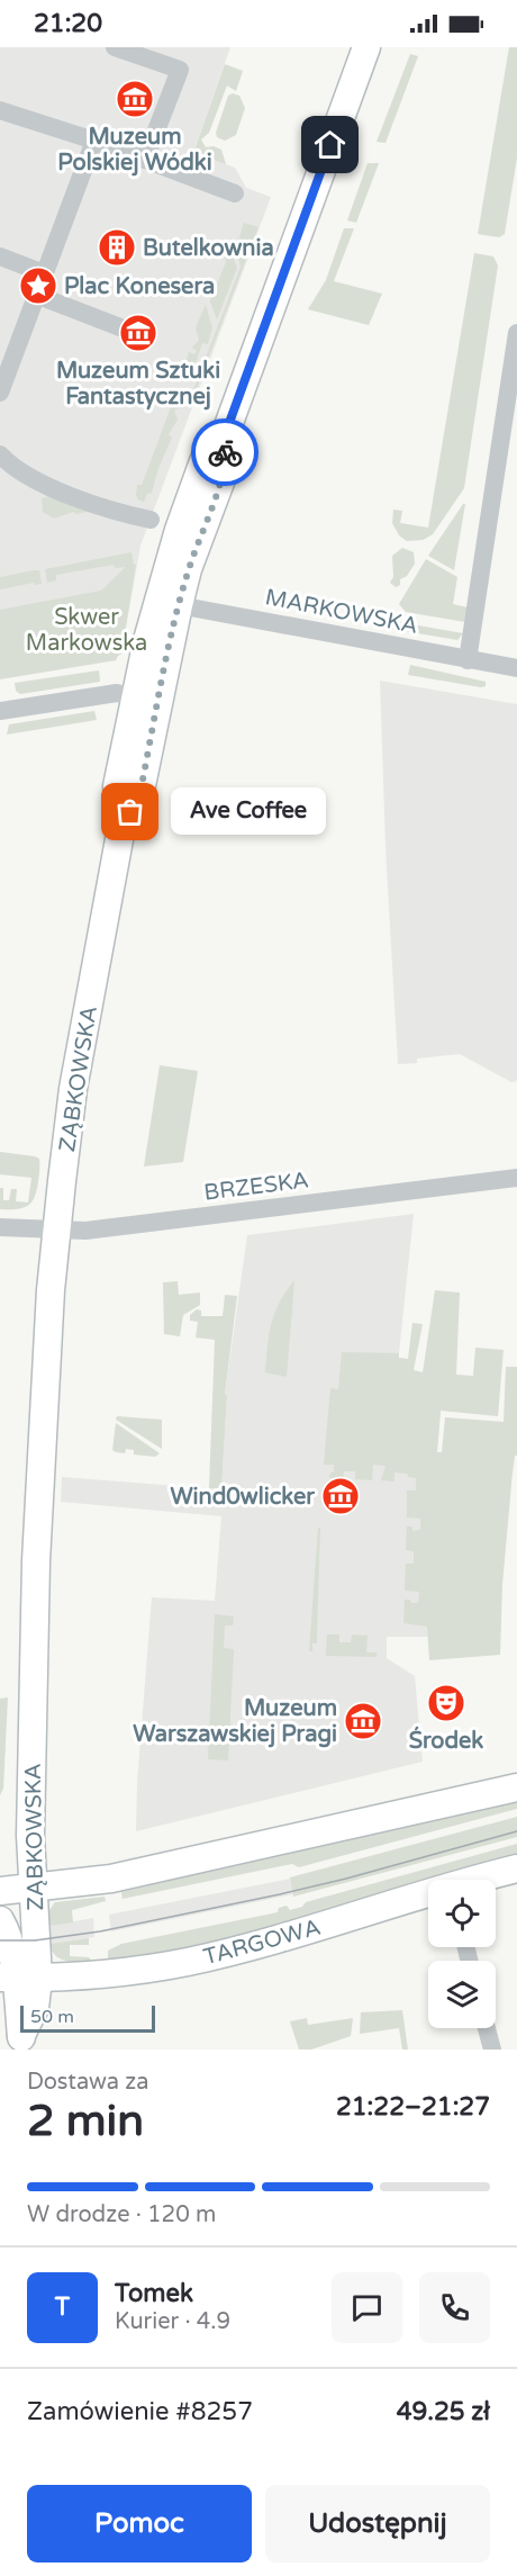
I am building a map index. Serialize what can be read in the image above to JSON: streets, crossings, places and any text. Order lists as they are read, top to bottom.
{
  "streets": {
    "street": [
      "MARKOWSKA",
      "ZĄBKOWSKA",
      "BRZESKA",
      "TARGOWA"
    ]
  },
  "crossings": [
    ["MARKOWSKA", "ZĄBKOWSKA"],
    ["ZĄBKOWSKA", "BRZESKA"],
    ["ZĄBKOWSKA", "TARGOWA"]
  ],
  "parks": ["Skwer Markowska"],
  "places": {
    "museum": [
      "Muzeum Polskiej Wódki",
      "Muzeum Sztuki Fantastycznej",
      "Wind0wlicker",
      "Muzeum Warszawskiej Pragi"
    ],
    "building": ["Butelkownia"],
    "place": ["Plac Konesera"],
    "other": ["Ave Coffee"],
    "theatre": ["Środek"]
  },
  "scale_bar": "50 m",
  "page": {
    "status": "21:20",
    "bubble": "Ave Coffee",
    "scale": "50 m",
    "heading": ["2 min", "Dostawa za", "21:22–21:27"],
    "panel": [
      "Tomek",
      "Kurier · 4.9",
      "Zamówienie #8257",
      "49.25 zł"
    ],
    "bar": "W drodze · 120 m",
    "round": "T",
    "buttons": ["Pomoc", "Udostępnij"]
  }
}
